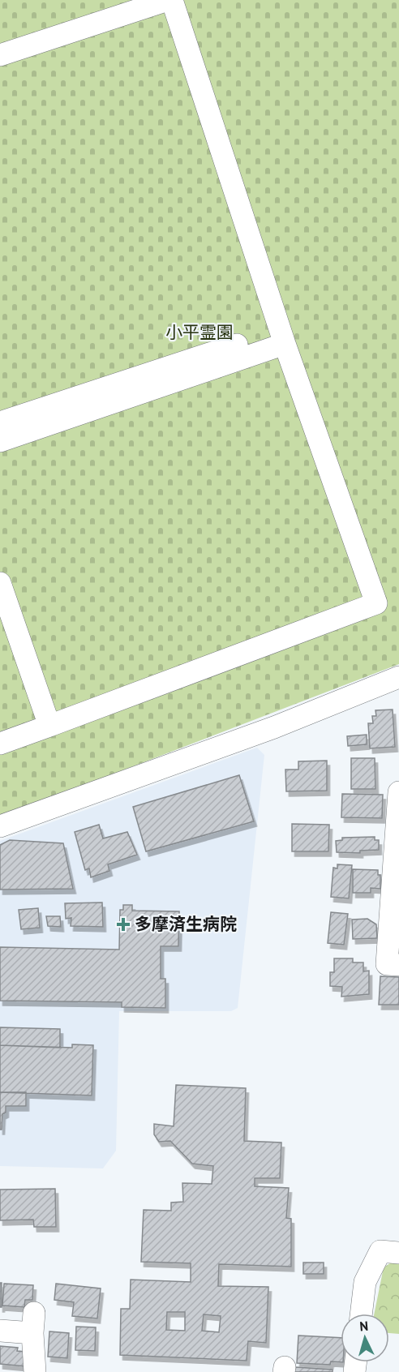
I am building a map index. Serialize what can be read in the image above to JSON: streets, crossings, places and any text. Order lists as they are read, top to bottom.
{
  "parks": ["小平霊園"],
  "places": {
    "health": ["多摩済生病院"]
  },
  "north": "top"
}
